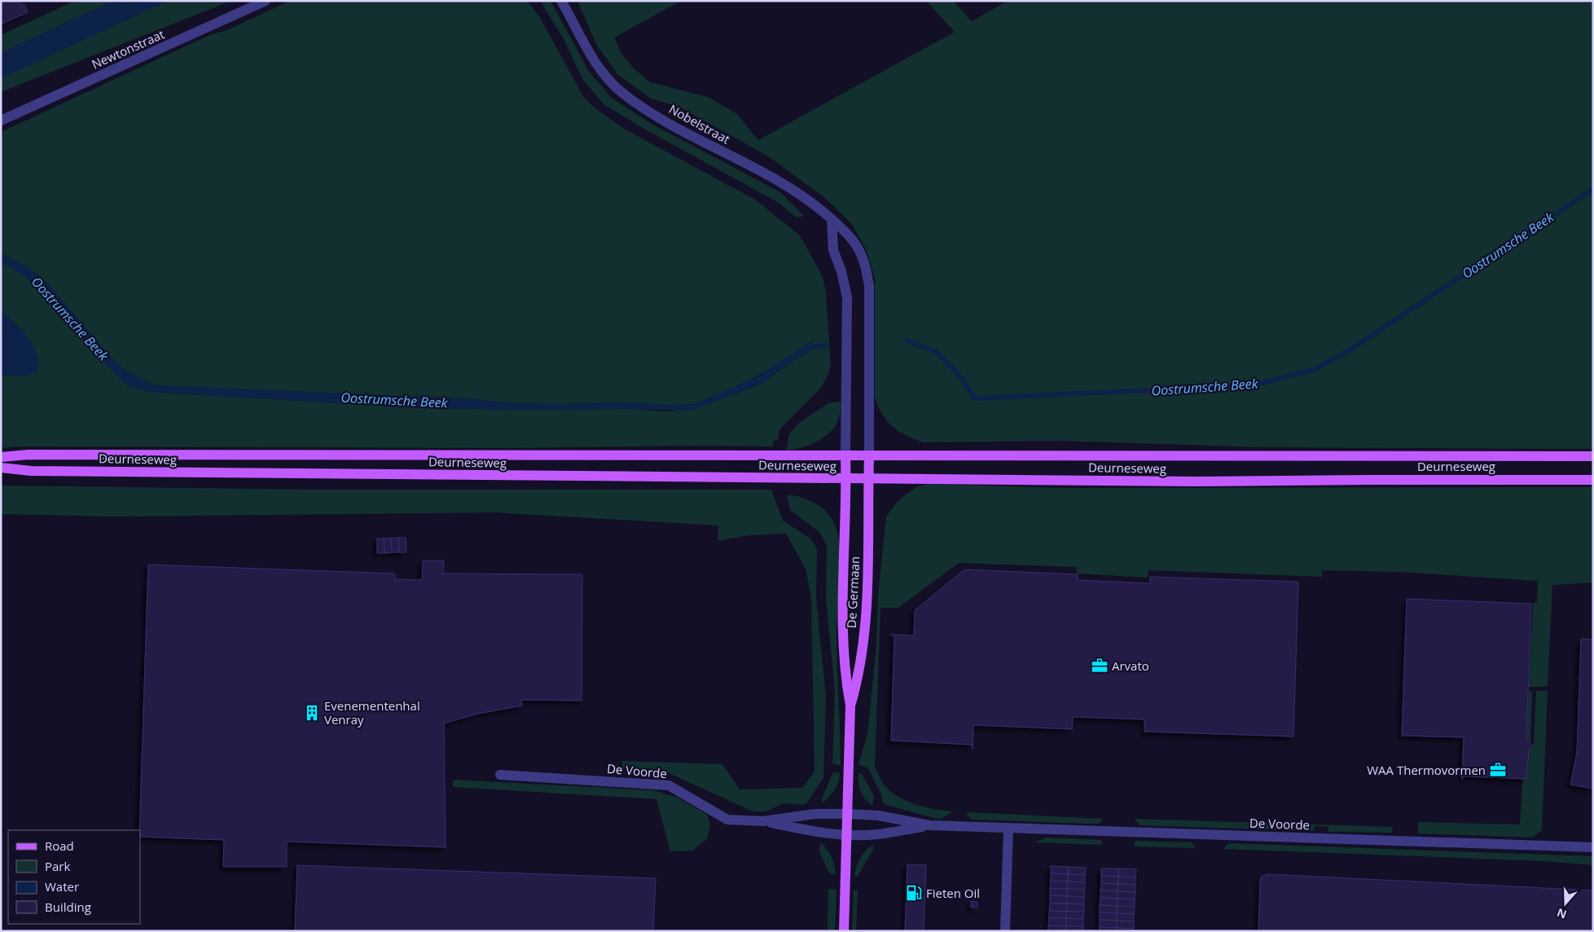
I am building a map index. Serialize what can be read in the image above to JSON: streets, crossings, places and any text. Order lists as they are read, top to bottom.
{
  "streets": {
    "main road": ["Deurneseweg", "De Germaan"],
    "street": ["Newtonstraat", "Nobelstraat", "De Voorde"]
  },
  "crossings": [
    ["Nobelstraat", "Deurneseweg"],
    ["Nobelstraat", "De Germaan"],
    ["Deurneseweg", "De Germaan"],
    ["De Germaan", "De Voorde"]
  ],
  "water": ["Oostrumsche Beek"],
  "places": {
    "office": ["Arvato", "WAA Thermovormen"],
    "building": ["Evenementenhal Venray"],
    "fuel station": ["Fieten Oil"]
  },
  "legend": [
    "Road",
    "Park",
    "Water",
    "Building"
  ],
  "north": "bottom"
}
